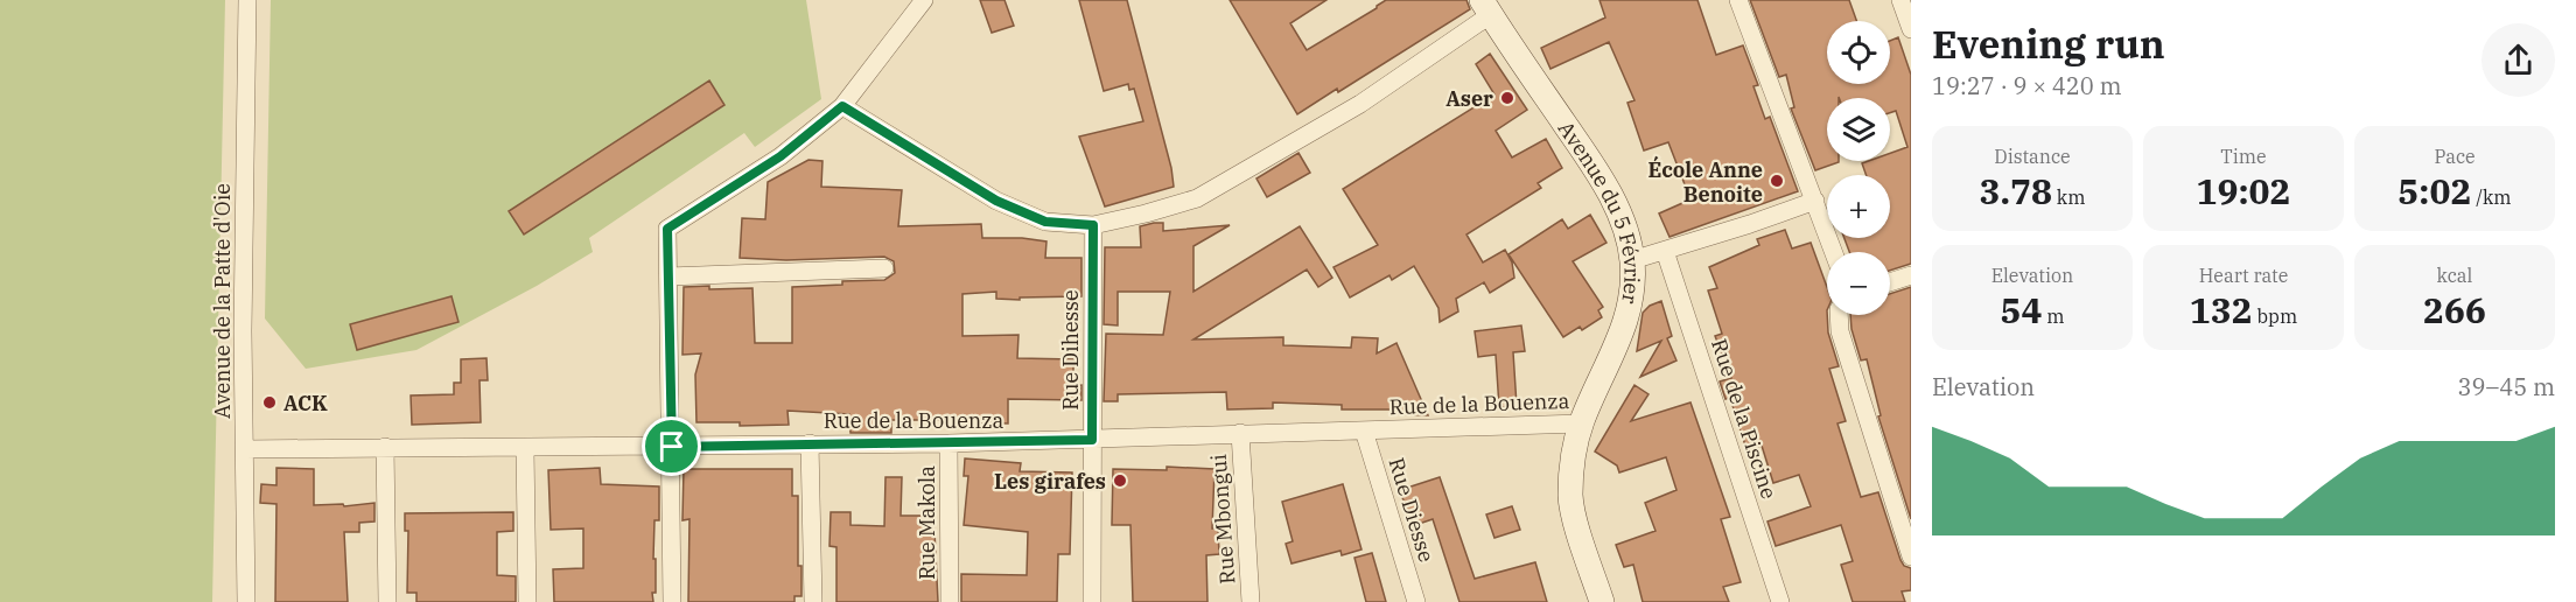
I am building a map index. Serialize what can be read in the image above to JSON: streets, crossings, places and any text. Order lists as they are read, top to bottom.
{
  "streets": {
    "street": [
      "Avenue du 5 Février",
      "Avenue de la Patte d'Oie",
      "Rue Dihesse",
      "Rue de la Bouenza",
      "Rue de la Piscine",
      "Rue Diesse",
      "Rue Mbongui",
      "Rue Makola"
    ]
  },
  "crossings": [
    ["Avenue du 5 Février", "Rue de la Bouenza"],
    ["Avenue de la Patte d'Oie", "Rue de la Bouenza"],
    ["Rue Dihesse", "Rue de la Bouenza"],
    ["Rue de la Bouenza", "Rue Diesse"],
    ["Rue de la Bouenza", "Rue Mbongui"],
    ["Rue de la Bouenza", "Rue Makola"]
  ],
  "places": [
    "Aser",
    "École Anne Benoite",
    "ACK",
    "Les girafes"
  ],
  "page": {
    "heading": ["Evening run", "19:27 · 9 × 420 m"],
    "map_buttons": ["+", "−"],
    "stats": [
      ["Distance", "3.78 km"],
      ["Time", "19:02"],
      ["Pace", "5:02 /km"],
      ["Elevation", "54 m"],
      ["Heart rate", "132 bpm"],
      ["kcal", "266"]
    ],
    "chart": ["Elevation", "39–45 m"]
  }
}
